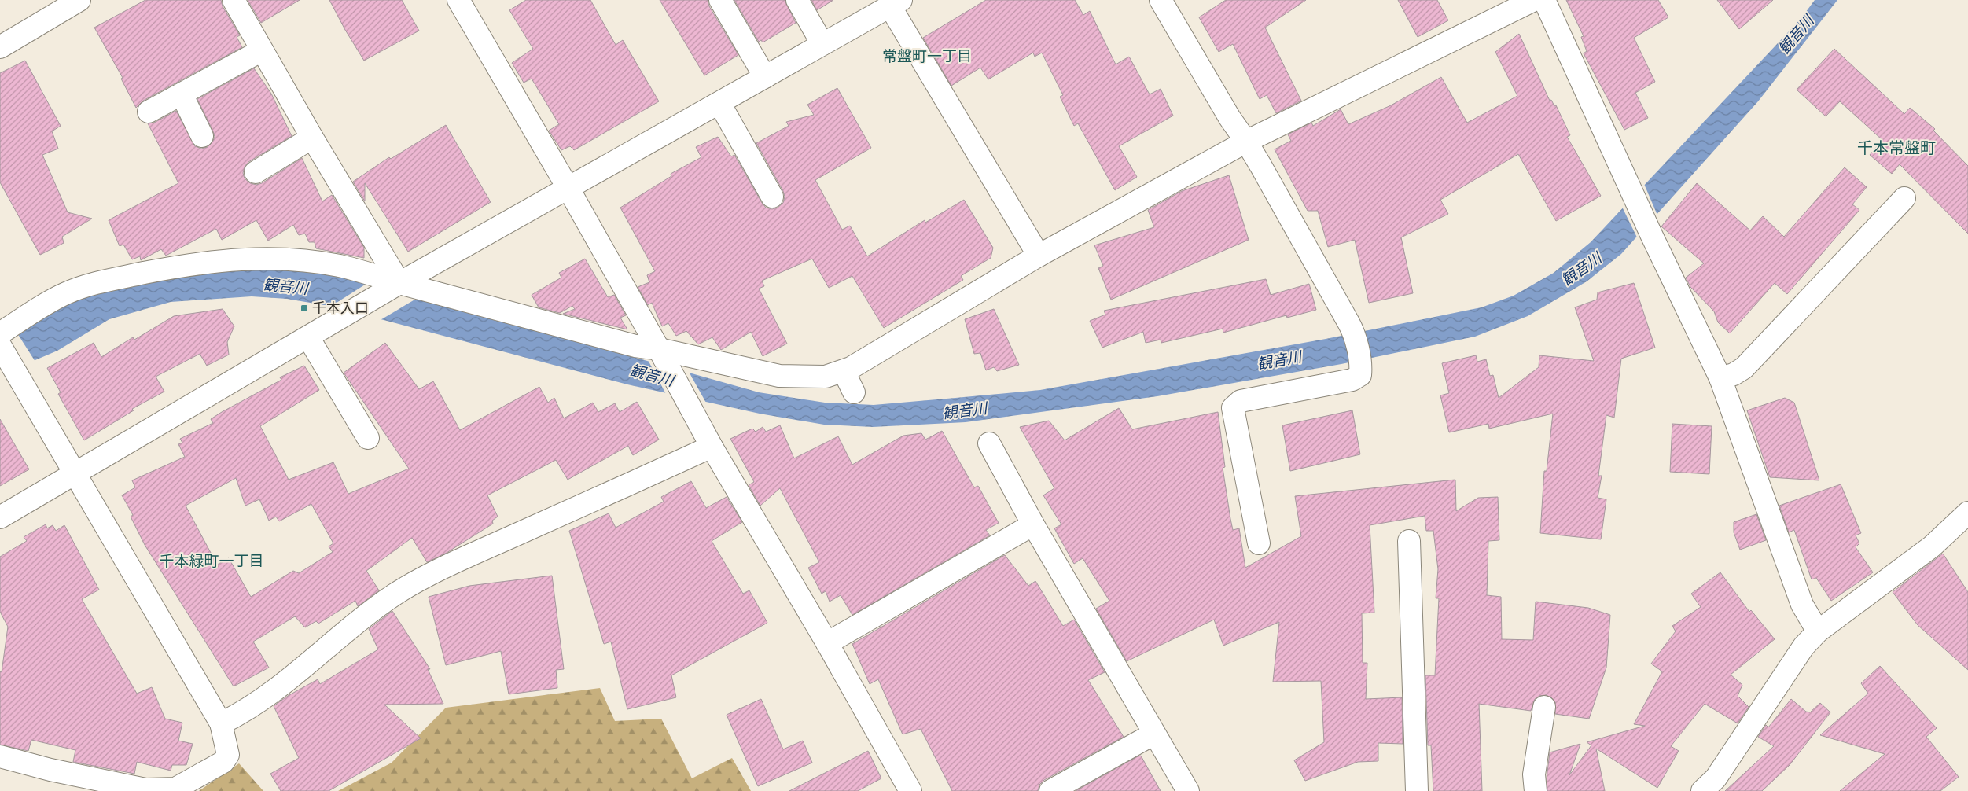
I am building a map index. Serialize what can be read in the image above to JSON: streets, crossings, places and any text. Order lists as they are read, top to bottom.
{
  "districts": ["常盤町一丁目", "千本常盤町", "千本緑町一丁目"],
  "water": ["観音川"],
  "places": {
    "transit": ["千本入口"]
  }
}
